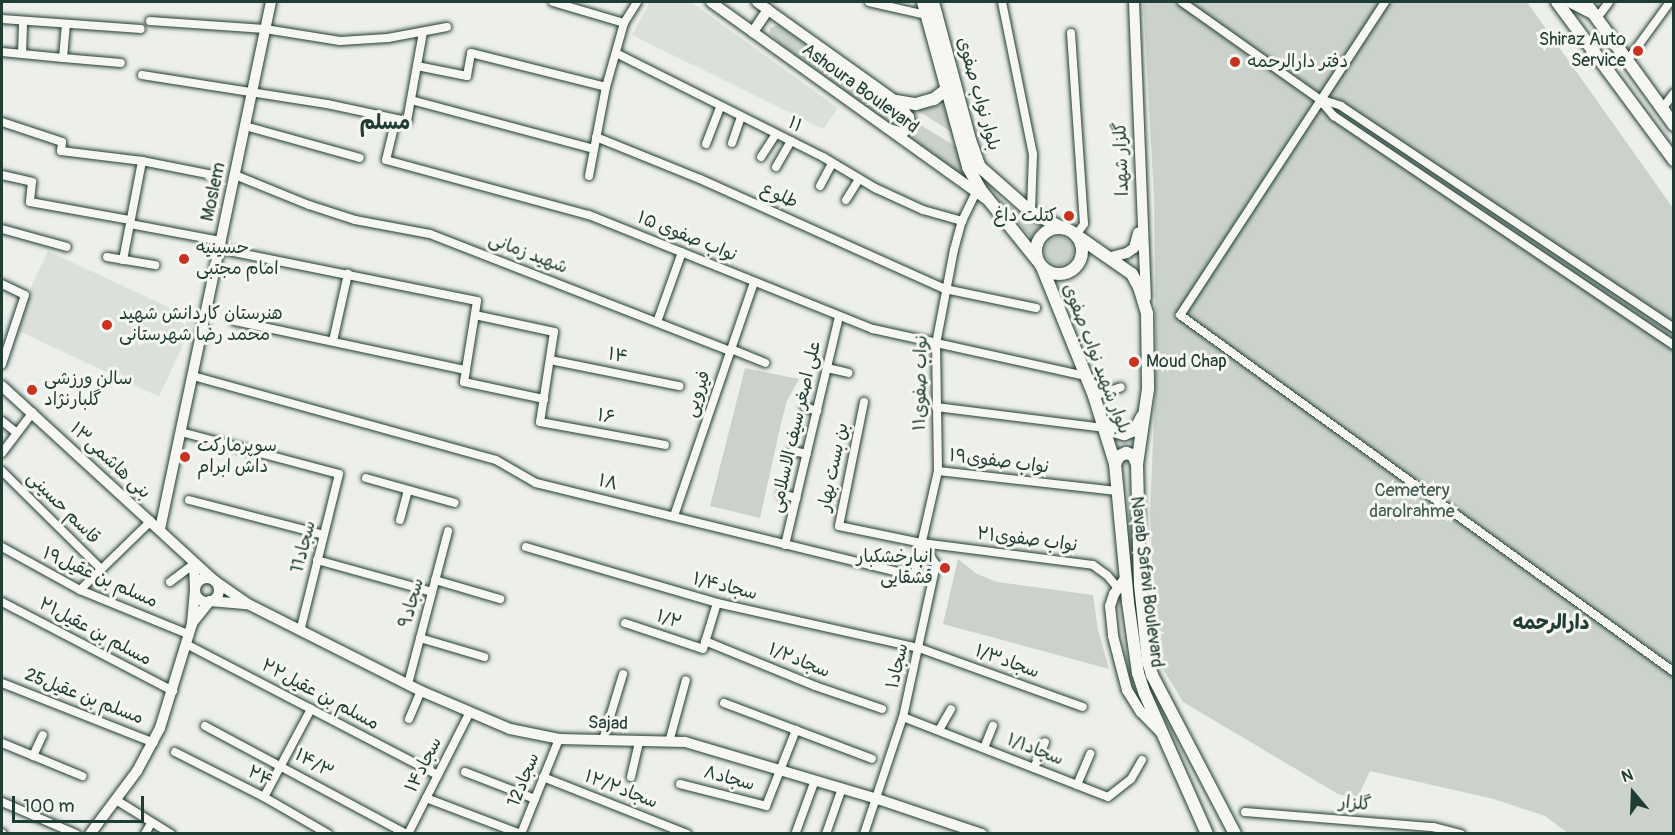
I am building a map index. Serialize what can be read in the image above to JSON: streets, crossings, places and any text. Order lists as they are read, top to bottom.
{
  "streets": {
    "main road": ["بلوار نواب صفوی", "بلوار شهید نواب صفوی", "Navab Safavi Boulevard"],
    "street": [
      "Ashoura Boulevard",
      "۱۱",
      "گلزار شهدا",
      "Moslem",
      "طلوع",
      "نواب صفوی ۱۵",
      "شهید زمانی",
      "۱۴",
      "۱۱نواب صفوی",
      "فیرویی",
      "۱۶",
      "علی اصغر سیف الاسلامی",
      "بنی هاشمی۱۳",
      "۱۹نواب صفوی",
      "بن بست بهار",
      "۱۸",
      "قاسم حسینی",
      "۲۱نواب صفوی",
      "11سجاد",
      "مسلم بن عقیل۱۹",
      "۱/۴سجاد",
      "۹سجاد",
      "۱/۲",
      "مسلم بن عقیل۲۱",
      "۱/۲سجاد",
      "۱/۳سجاد",
      "۱سجاد",
      "مسلم بن عقیل۲۲",
      "مسلم بن عقیل25",
      "Sajad",
      "۱/۱سجاد",
      "۱۴/۳",
      "۱۴سجاد",
      "۲۴",
      "۸سجاد",
      "12سجاد",
      "۱۲/۲سجاد",
      "گلزار"
    ]
  },
  "crossings": [
    ["Ashoura Boulevard", "۱۱نواب صفوی"],
    ["بلوار نواب صفوی", "بلوار شهید نواب صفوی"],
    ["۱۱", "۱۱نواب صفوی"],
    ["Moslem", "شهید زمانی"],
    ["Moslem", "بنی هاشمی۱۳"],
    ["Moslem", "۱۸"],
    ["Moslem", "11سجاد"],
    ["طلوع", "۱۱نواب صفوی"],
    ["نواب صفوی ۱۵", "بلوار شهید نواب صفوی"],
    ["نواب صفوی ۱۵", "۱۱نواب صفوی"],
    ["نواب صفوی ۱۵", "فیرویی"],
    ["نواب صفوی ۱۵", "علی اصغر سیف الاسلامی"],
    ["شهید زمانی", "فیرویی"],
    ["بلوار شهید نواب صفوی", "Navab Safavi Boulevard"],
    ["۱۱نواب صفوی", "۱۹نواب صفوی"],
    ["۱۱نواب صفوی", "بن بست بهار"],
    ["۱۱نواب صفوی", "۱۸"],
    ["۱۱نواب صفوی", "۲۱نواب صفوی"],
    ["۱۱نواب صفوی", "۱سجاد"],
    ["فیرویی", "۱۸"],
    ["علی اصغر سیف الاسلامی", "۱۸"],
    ["بنی هاشمی۱۳", "Sajad"],
    ["۱۹نواب صفوی", "Navab Safavi Boulevard"],
    ["بن بست بهار", "۲۱نواب صفوی"],
    ["بن بست بهار", "۱سجاد"],
    ["۲۱نواب صفوی", "۱سجاد"],
    ["11سجاد", "Sajad"],
    ["مسلم بن عقیل۱۹", "مسلم بن عقیل۲۲"],
    ["۱/۴سجاد", "۱/۳سجاد"],
    ["۱/۴سجاد", "۱سجاد"],
    ["۹سجاد", "Sajad"],
    ["۱/۲", "۱/۲سجاد"],
    ["۱/۳سجاد", "۱سجاد"],
    ["۱سجاد", "Sajad"],
    ["۱سجاد", "۱/۱سجاد"],
    ["مسلم بن عقیل۲۲", "۱۴سجاد"],
    ["Sajad", "۱۴سجاد"],
    ["Sajad", "۸سجاد"],
    ["Sajad", "12سجاد"],
    ["۱۴/۳", "۱۴سجاد"],
    ["12سجاد", "۱۲/۲سجاد"]
  ],
  "districts": ["مسلم", "دارالرحمه"],
  "parks": ["Cemetery darolrahme"],
  "places": [
    "Shiraz Auto Service",
    "دفتر دارالرحمه",
    "کتلت داغ",
    "حسینیه امام مجتبی",
    "هنرستان کاردانش شهید محمد رضا شهرستانی",
    "Moud Chap",
    "سالن ورزشی گلبارنژاد",
    "سوپرمارکت داش ابرام",
    "انبارخشکبار قشقایی"
  ],
  "scale_bar": "100 m",
  "north": "top"
}
